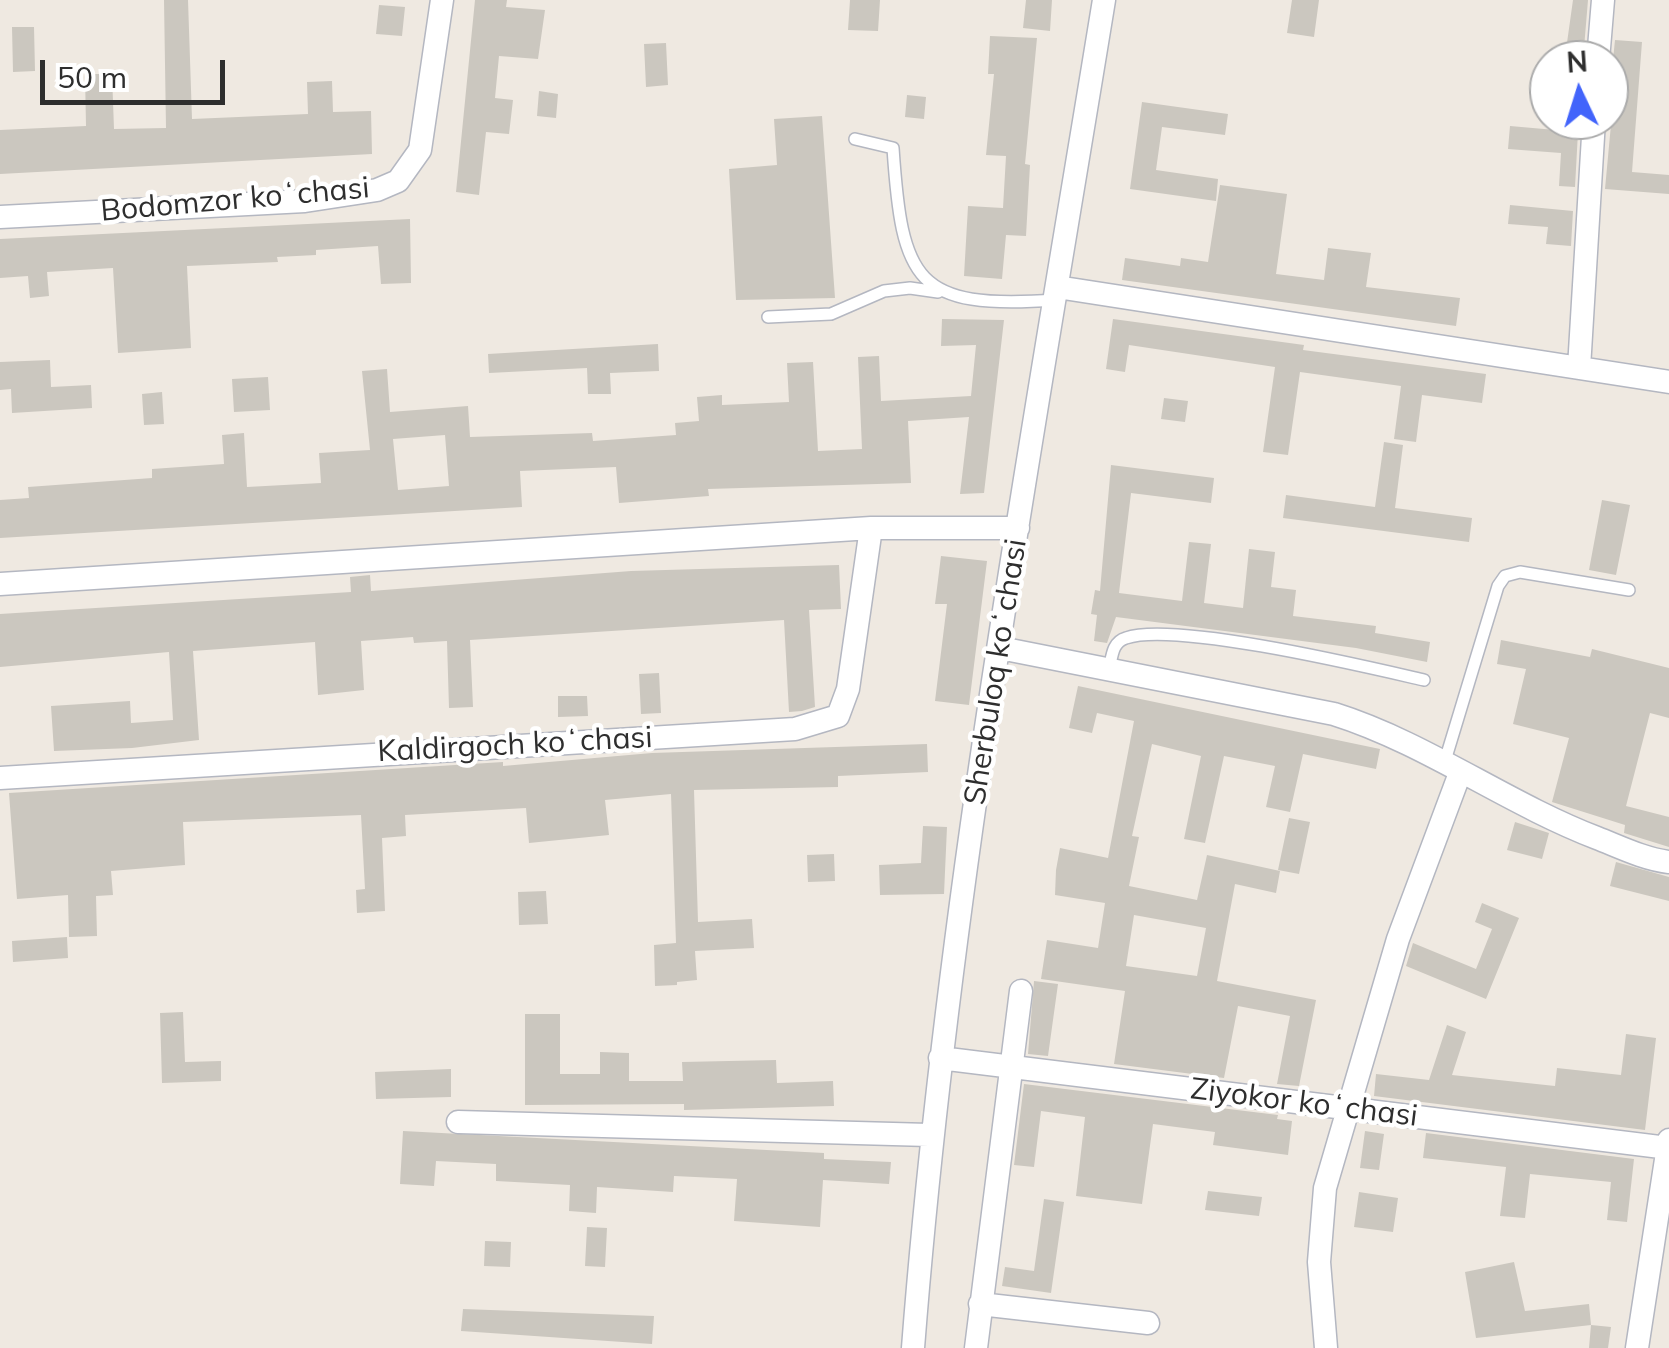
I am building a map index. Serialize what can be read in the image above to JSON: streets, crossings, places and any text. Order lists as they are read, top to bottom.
{
  "streets": {
    "street": [
      "Bodomzor koʻchasi",
      "Sherbuloq koʻchasi",
      "Kaldirgoch koʻchasi",
      "Ziyokor koʻchasi"
    ]
  },
  "crossings": [
    ["Sherbuloq koʻchasi", "Ziyokor koʻchasi"]
  ],
  "scale_bar": "50 m",
  "north": "top"
}
